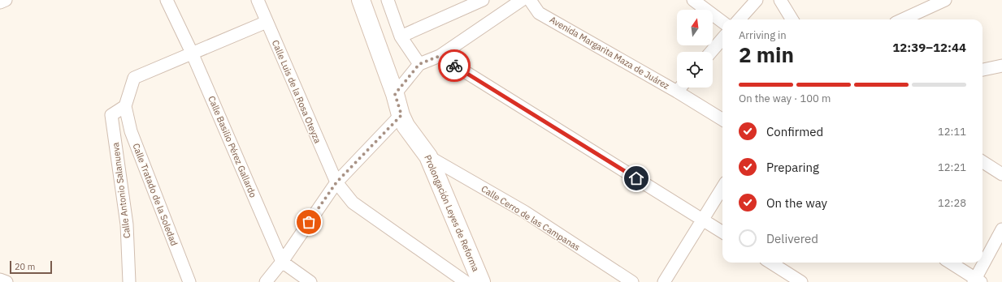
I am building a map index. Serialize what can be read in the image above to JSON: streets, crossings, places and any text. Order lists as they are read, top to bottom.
{
  "streets": {
    "street": [
      "Avenida Margarita Maza de Juárez",
      "Calle Luis de la Rosa Oteyza",
      "Calle Basilio Pérez Gallardo",
      "Calle Antonio Salanueva",
      "Calle Tratado de la Soledad",
      "Prolongación Leyes de Reforma",
      "Calle Cerro de las Campanas"
    ]
  },
  "crossings": [
    ["Calle Antonio Salanueva", "Calle Tratado de la Soledad"],
    ["Prolongación Leyes de Reforma", "Calle Cerro de las Campanas"]
  ],
  "scale_bar": "20 m",
  "north": "top",
  "page": {
    "heading": ["2 min", "Arriving in", "12:39–12:44"],
    "bar": "On the way · 100 m",
    "list": [
      ["Confirmed", "12:11"],
      ["Preparing", "12:21"],
      ["On the way", "12:28"],
      "Delivered"
    ],
    "scale": "20 m"
  }
}
